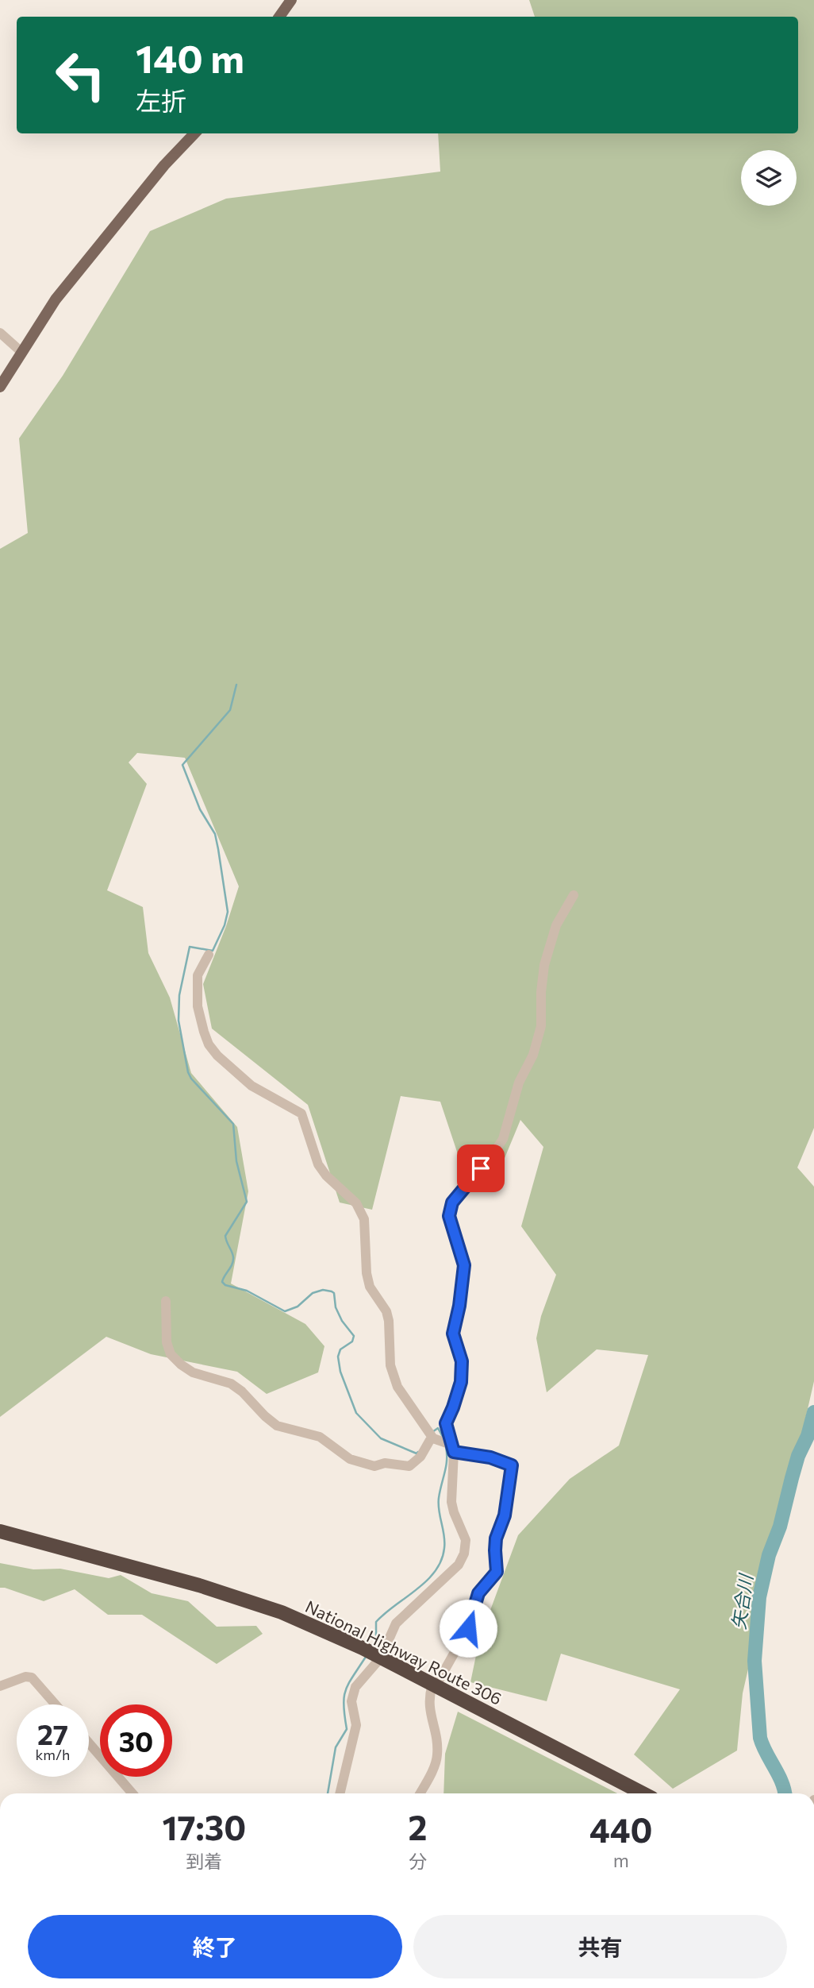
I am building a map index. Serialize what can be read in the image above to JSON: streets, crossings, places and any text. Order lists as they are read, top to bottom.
{
  "streets": {
    "highway": ["National Highway Route 306"]
  },
  "water": ["矢合川"],
  "page": {
    "turn": ["140 m", "左折"],
    "speed": "27 km/h",
    "limit": "30",
    "eta": [
      "17:30",
      "到着",
      "2",
      "分",
      "440",
      "m"
    ],
    "buttons": ["終了", "共有"]
  }
}
